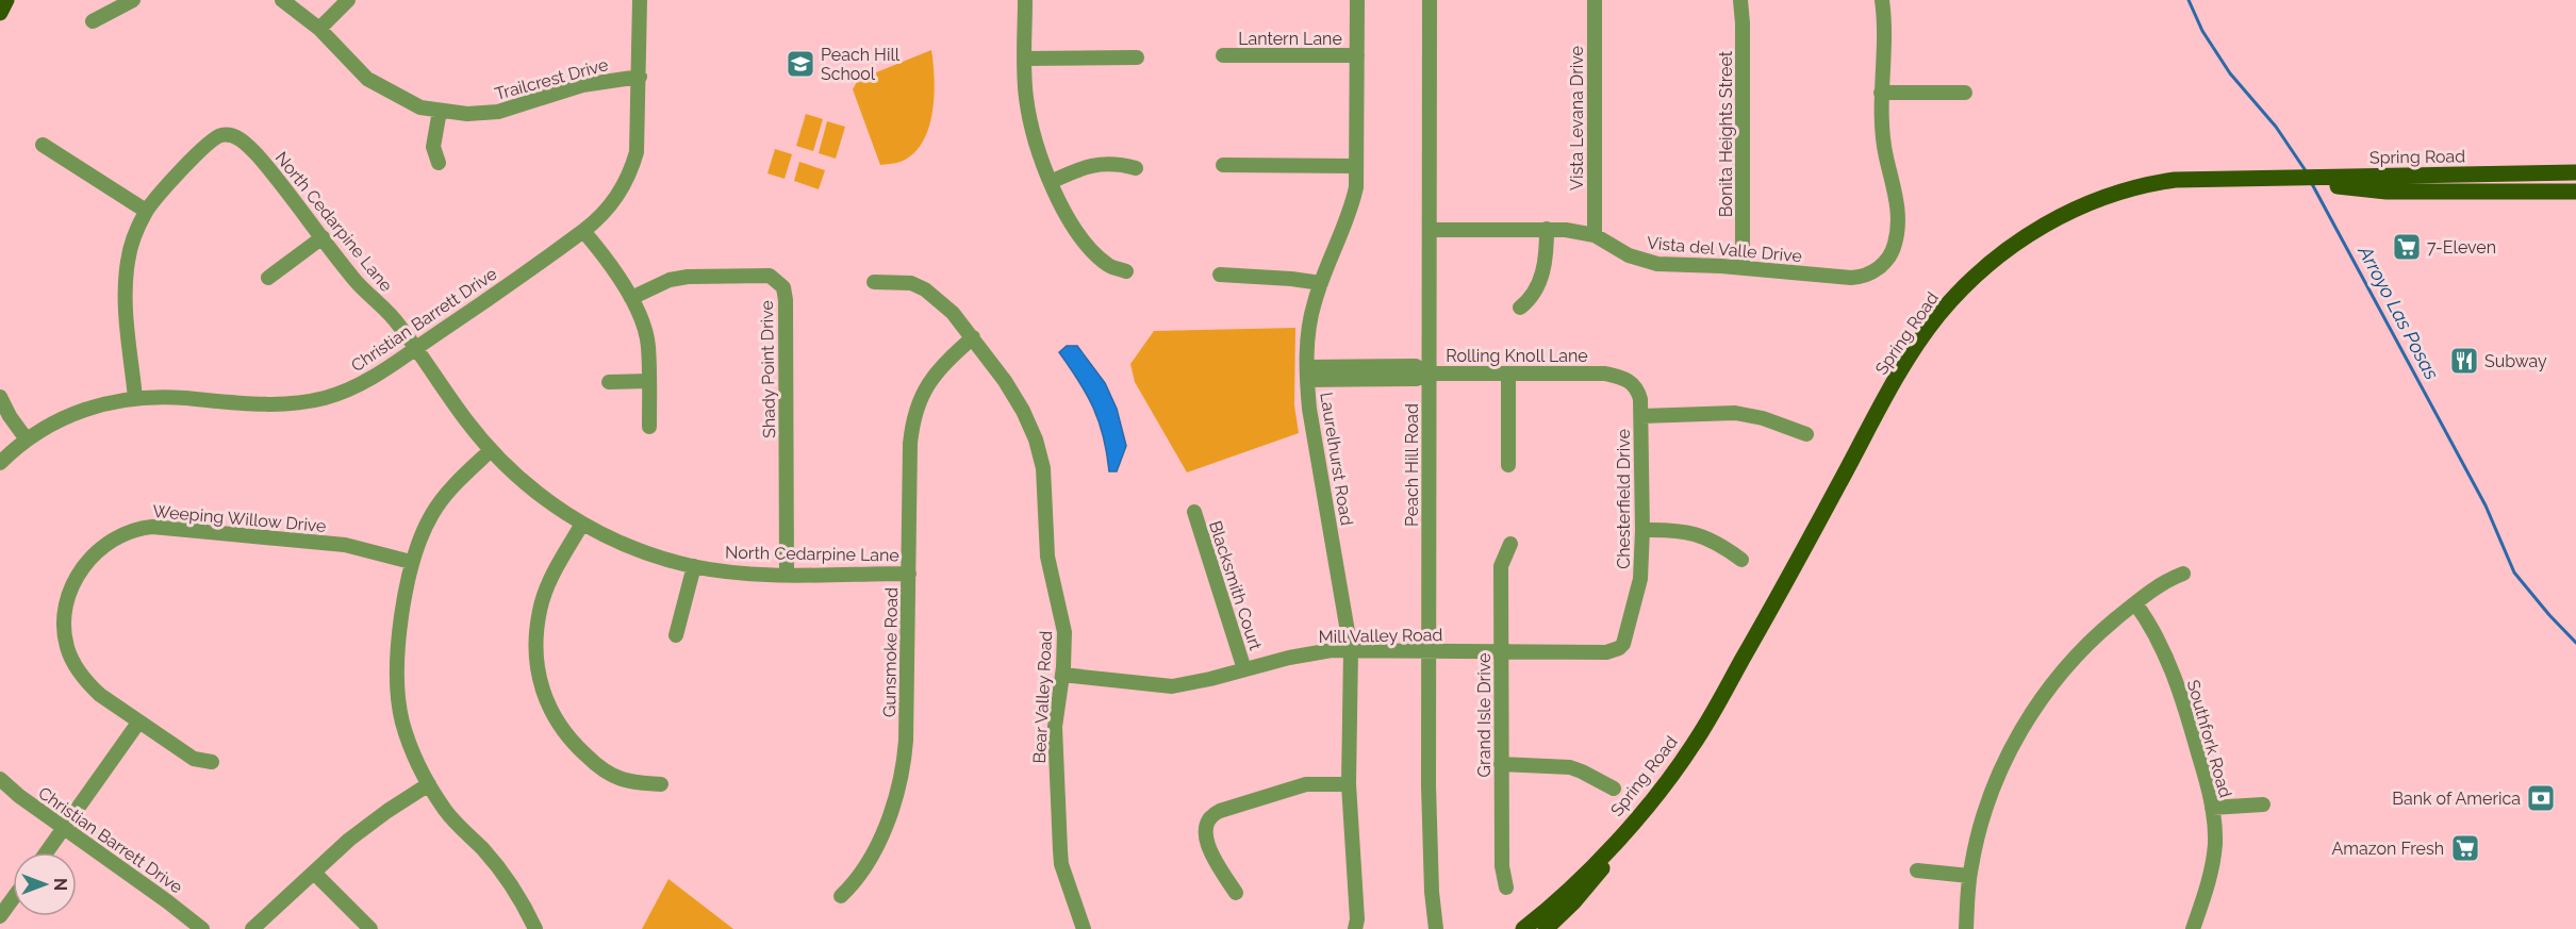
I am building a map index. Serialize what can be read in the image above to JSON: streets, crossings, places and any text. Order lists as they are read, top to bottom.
{
  "streets": {
    "main road": ["Spring Road"],
    "street": [
      "Lantern Lane",
      "Trailcrest Drive",
      "Vista Levana Drive",
      "Bonita Heights Street",
      "North Cedarpine Lane",
      "Vista del Valle Drive",
      "Christian Barrett Drive",
      "Rolling Knoll Lane",
      "Shady Point Drive",
      "Laurelhurst Road",
      "Peach Hill Road",
      "Chesterfield Drive",
      "Weeping Willow Drive",
      "Blacksmith Court",
      "Mill Valley Road",
      "Gunsmoke Road",
      "Bear Valley Road",
      "Grand Isle Drive",
      "Southfork Road"
    ]
  },
  "crossings": [
    ["Lantern Lane", "Laurelhurst Road"],
    ["Trailcrest Drive", "Christian Barrett Drive"],
    ["Vista Levana Drive", "Vista del Valle Drive"],
    ["Bonita Heights Street", "Vista del Valle Drive"],
    ["North Cedarpine Lane", "Christian Barrett Drive"],
    ["North Cedarpine Lane", "Shady Point Drive"],
    ["North Cedarpine Lane", "Gunsmoke Road"],
    ["Vista del Valle Drive", "Peach Hill Road"],
    ["Rolling Knoll Lane", "Laurelhurst Road"],
    ["Rolling Knoll Lane", "Peach Hill Road"],
    ["Rolling Knoll Lane", "Chesterfield Drive"],
    ["Laurelhurst Road", "Mill Valley Road"],
    ["Peach Hill Road", "Mill Valley Road"],
    ["Chesterfield Drive", "Mill Valley Road"],
    ["Blacksmith Court", "Mill Valley Road"],
    ["Mill Valley Road", "Bear Valley Road"],
    ["Mill Valley Road", "Grand Isle Drive"],
    ["Gunsmoke Road", "Bear Valley Road"]
  ],
  "water": ["Arroyo Las Posas"],
  "places": {
    "school or university": ["Peach Hill School"],
    "supermarket": ["7-Eleven", "Amazon Fresh"],
    "restaurant": ["Subway"],
    "bank": ["Bank of America"]
  },
  "north": "right"
}
